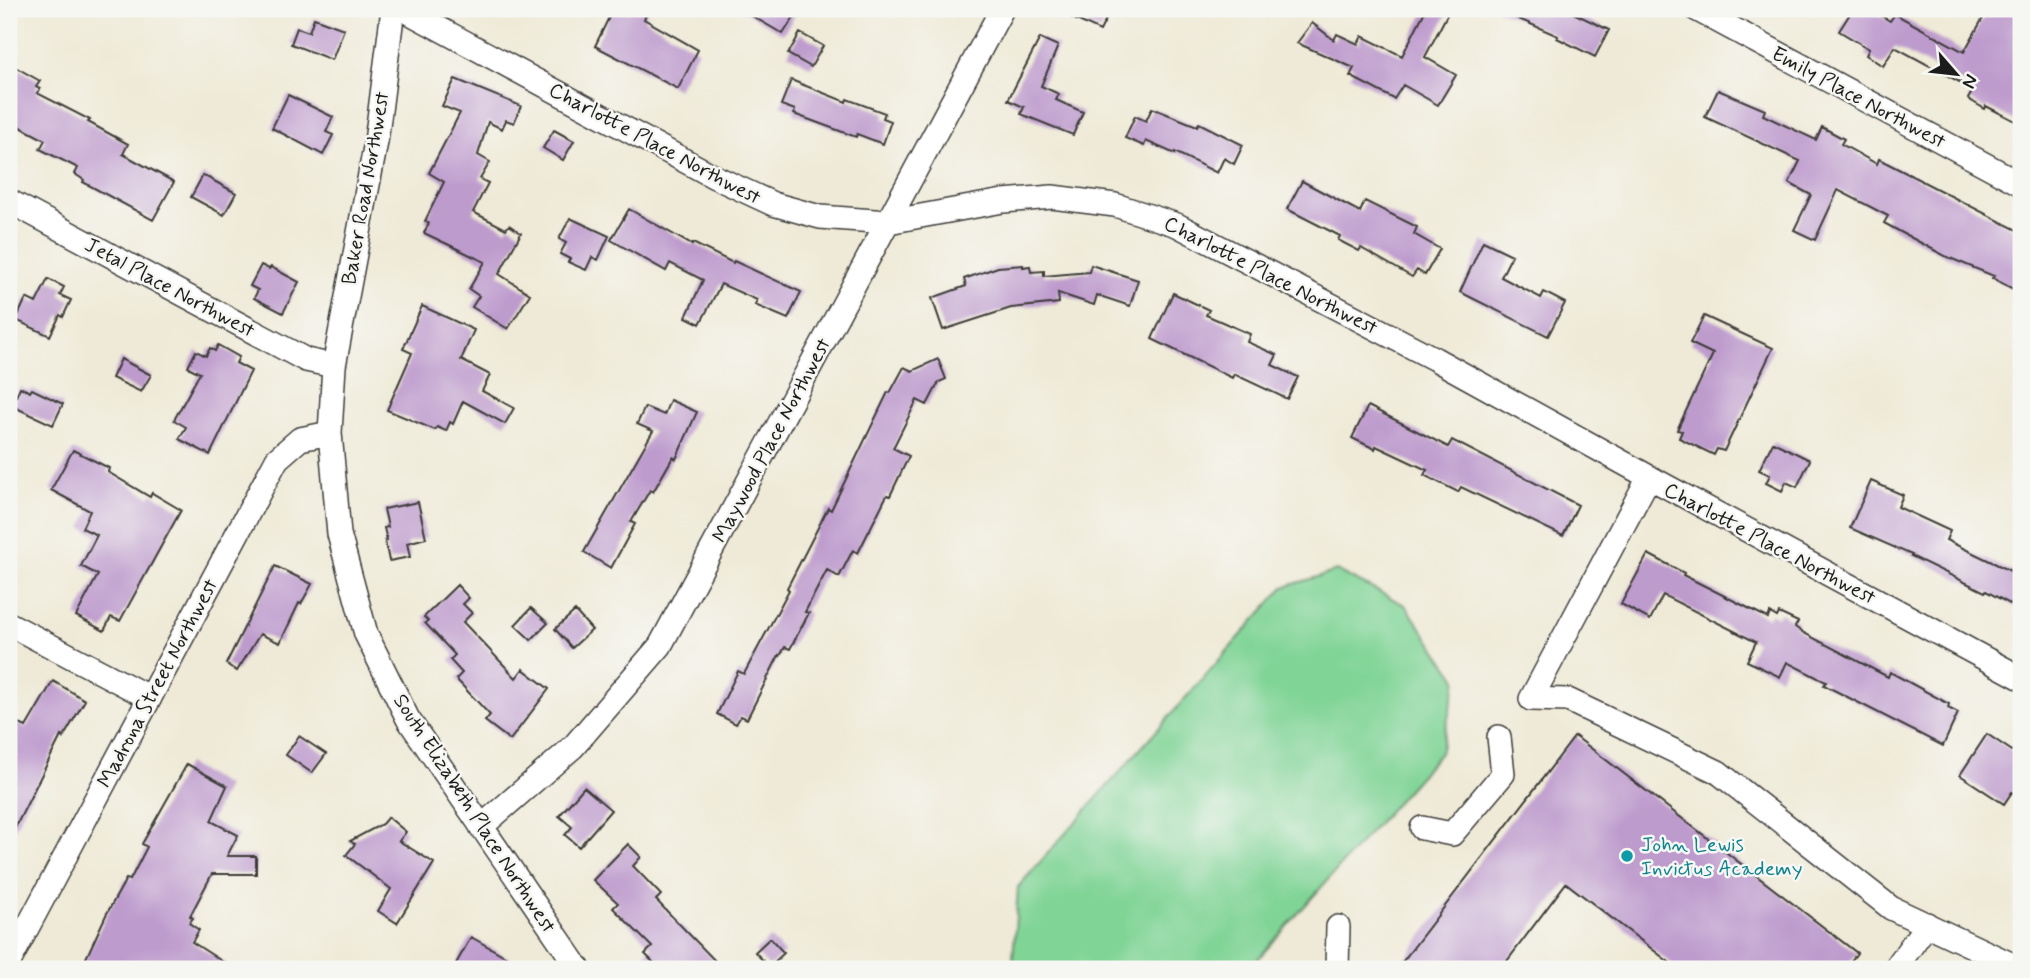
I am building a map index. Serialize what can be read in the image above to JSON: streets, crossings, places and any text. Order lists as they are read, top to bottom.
{
  "streets": {
    "street": [
      "Emily Place Northwest",
      "Charlotte Place Northwest",
      "Baker Road Northwest",
      "Jetal Place Northwest",
      "Maywood Place Northwest",
      "Madrona Street Northwest",
      "South Elizabeth Place Northwest"
    ]
  },
  "crossings": [
    ["Charlotte Place Northwest", "Maywood Place Northwest"],
    ["Baker Road Northwest", "Jetal Place Northwest"],
    ["Baker Road Northwest", "South Elizabeth Place Northwest"],
    ["Jetal Place Northwest", "South Elizabeth Place Northwest"],
    ["Maywood Place Northwest", "South Elizabeth Place Northwest"],
    ["Madrona Street Northwest", "South Elizabeth Place Northwest"]
  ],
  "places": ["John Lewis Invictus Academy"],
  "north": "bottom right"
}
